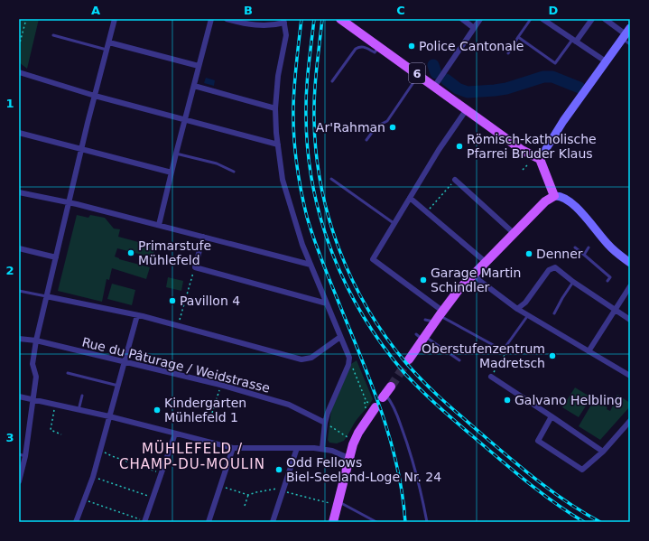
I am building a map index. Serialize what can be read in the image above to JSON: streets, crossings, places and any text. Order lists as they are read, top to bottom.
{
  "streets": {
    "main road": ["6"],
    "street": ["Rue du Pâturage / Weidstrasse"]
  },
  "districts": ["MÜHLEFELD / CHAMP-DU-MOULIN"],
  "places": [
    "Police Cantonale",
    "Ar'Rahman",
    "Römisch-katholische Pfarrei Bruder Klaus",
    "Primarstufe Mühlefeld",
    "Denner",
    "Garage Martin Schindler",
    "Pavillon 4",
    "Oberstufenzentrum Madretsch",
    "Galvano Helbling",
    "Kindergarten Mühlefeld 1",
    "Odd Fellows Biel-Seeland-Loge Nr. 24"
  ],
  "grid": {
    "columns": [
      "A",
      "B",
      "C",
      "D"
    ],
    "rows": ["1", "2", "3"]
  }
}
